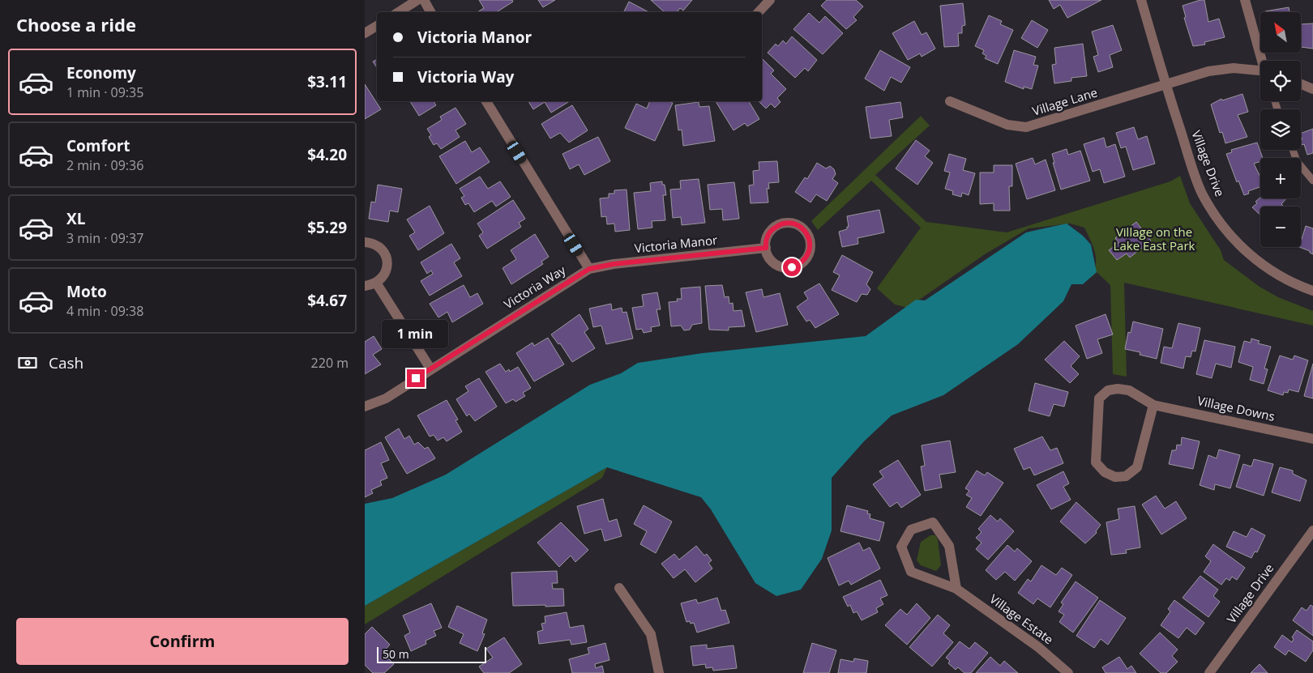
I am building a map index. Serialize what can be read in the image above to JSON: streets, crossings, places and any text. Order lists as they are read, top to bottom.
{
  "streets": {
    "street": [
      "Village Lane",
      "Village Drive",
      "Victoria Manor",
      "Victoria Way",
      "Village Downs",
      "Village Estate"
    ]
  },
  "crossings": [
    ["Village Lane", "Village Drive"],
    ["Victoria Manor", "Victoria Way"]
  ],
  "parks": ["Village on the Lake East Park"],
  "scale_bar": "50 m",
  "north": "top left",
  "page": {
    "heading": "Choose a ride",
    "map_buttons": ["+", "−"],
    "banner": ["Victoria Manor", "Victoria Way"],
    "list": [
      {
        "name": "Economy",
        "note": "1 min · 09:35",
        "value": "$3.11"
      },
      {
        "name": "Comfort",
        "note": "2 min · 09:36",
        "value": "$4.20"
      },
      {
        "name": "XL",
        "note": "3 min · 09:37",
        "value": "$5.29"
      },
      {
        "name": "Moto",
        "note": "4 min · 09:38",
        "value": "$4.67"
      }
    ],
    "bubble": "1 min",
    "pay": ["Cash", "220 m"],
    "buttons": "Confirm",
    "scale": "50 m"
  }
}
